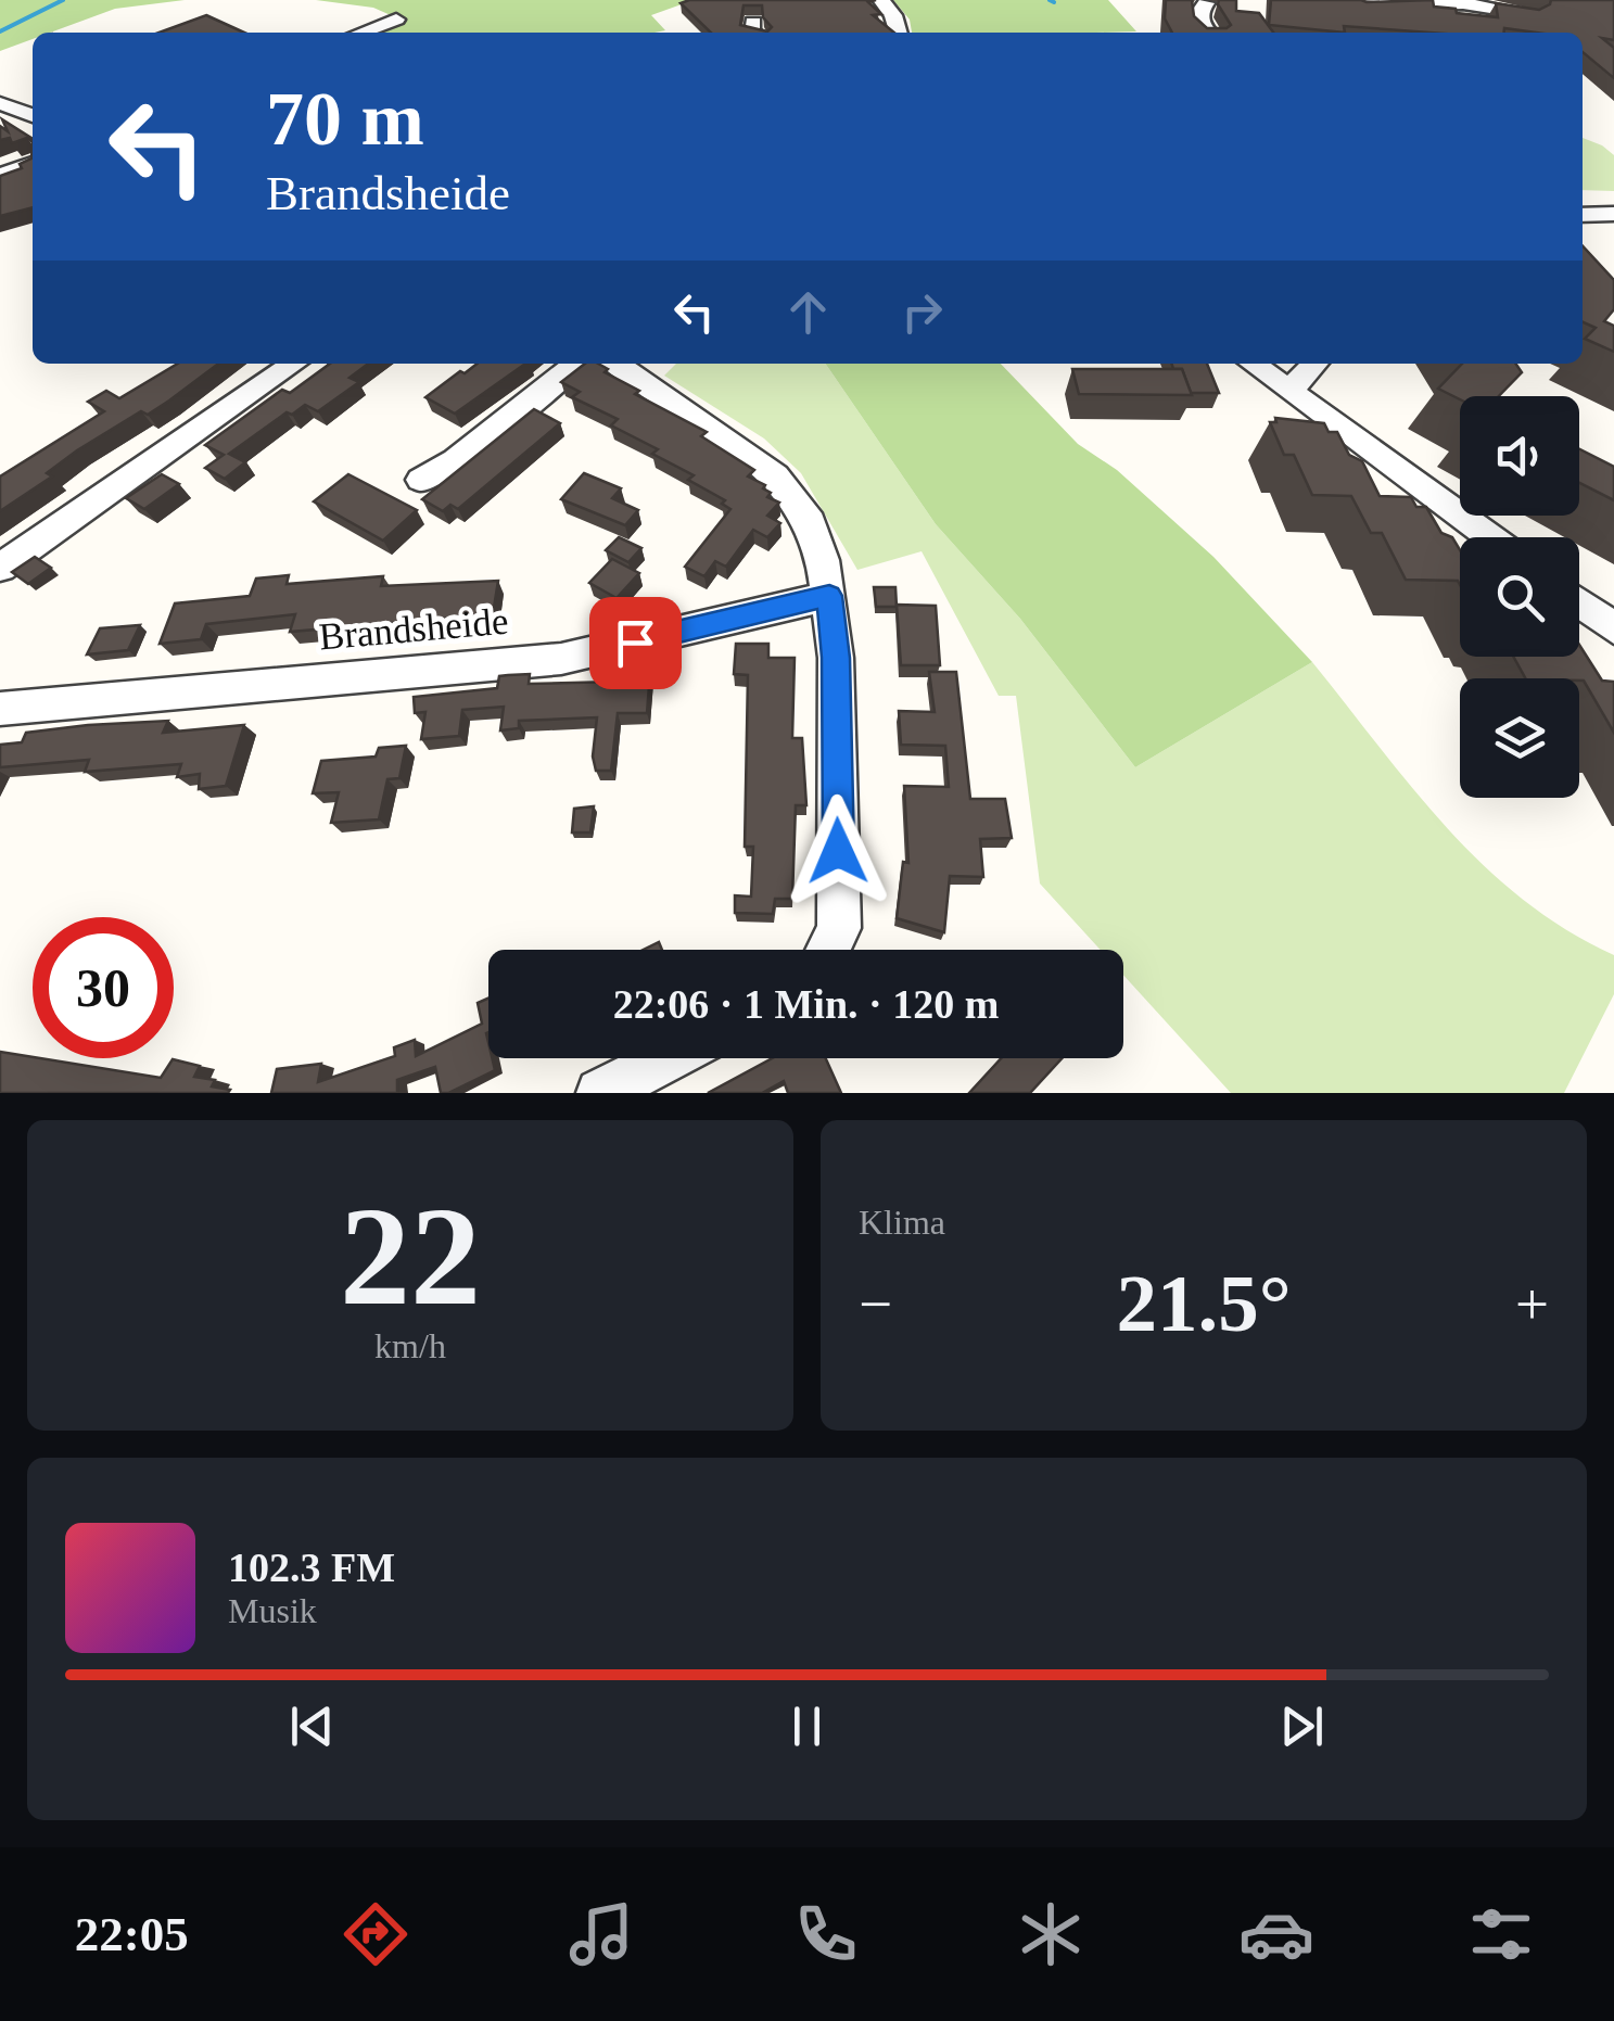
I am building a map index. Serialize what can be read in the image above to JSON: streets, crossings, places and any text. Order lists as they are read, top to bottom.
{
  "streets": {
    "street": ["Brandsheide"]
  },
  "page": {
    "turn": ["70 m", "Brandsheide"],
    "limit": "30",
    "trip": "22:06 · 1 Min. · 120 m",
    "tile": [
      ["22", "km/h"],
      "Klima"
    ],
    "heat": ["−", "21.5°", "+"],
    "song": ["102.3 FM", "Musik"],
    "tabs": "22:05"
  }
}
